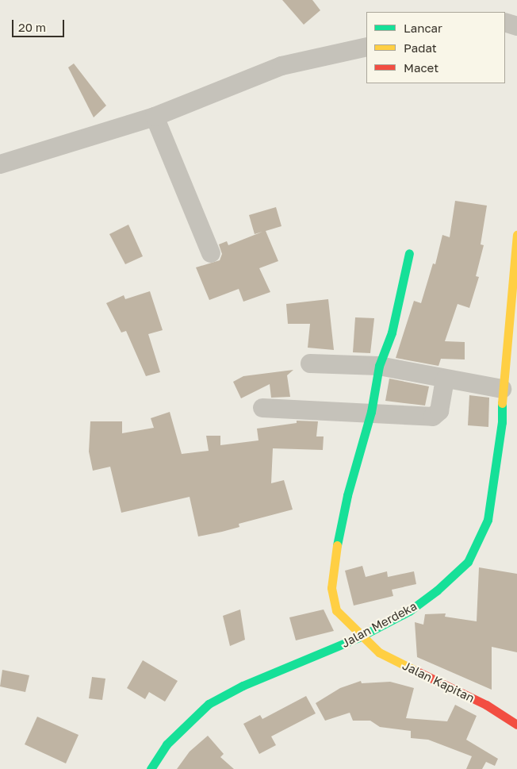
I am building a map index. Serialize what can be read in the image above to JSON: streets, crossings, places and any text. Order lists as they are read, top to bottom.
{
  "streets": {
    "street": ["Jalan Merdeka", "Jalan Kapitan"]
  },
  "crossings": [
    ["Jalan Merdeka", "Jalan Kapitan"]
  ],
  "legend": ["Lancar", "Padat", "Macet"],
  "scale_bar": "20 m"
}
